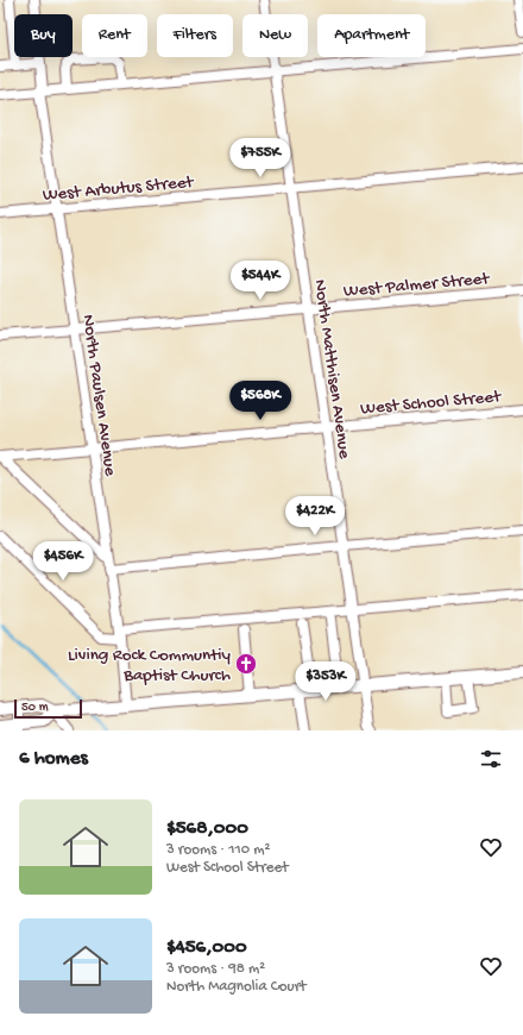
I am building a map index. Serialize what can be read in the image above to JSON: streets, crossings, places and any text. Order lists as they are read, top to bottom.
{
  "streets": {
    "street": [
      "West Arbutus Street",
      "West Palmer Street",
      "North Matthisen Avenue",
      "North Paulsen Avenue",
      "West School Street"
    ]
  },
  "crossings": [
    ["West Arbutus Street", "North Matthisen Avenue"],
    ["West Arbutus Street", "North Paulsen Avenue"],
    ["West Palmer Street", "North Matthisen Avenue"],
    ["West Palmer Street", "North Paulsen Avenue"],
    ["North Matthisen Avenue", "West School Street"],
    ["North Paulsen Avenue", "West School Street"]
  ],
  "places": {
    "church": ["Living Rock Communtiy Baptist Church"]
  },
  "scale_bar": "50 m",
  "page": {
    "chip": [
      "Buy",
      "Rent",
      "Filters",
      "New",
      "Apartment"
    ],
    "price": [
      "$755K",
      "$544K",
      "$568K",
      "$422K",
      "$456K",
      "$353K"
    ],
    "scale": "50 m",
    "heading": "6 homes",
    "list": [
      {
        "name": "$568,000",
        "note": "3 rooms · 110 m² · West School Street"
      },
      {
        "name": "$456,000",
        "note": "3 rooms · 98 m² · North Magnolia Court"
      }
    ]
  }
}
